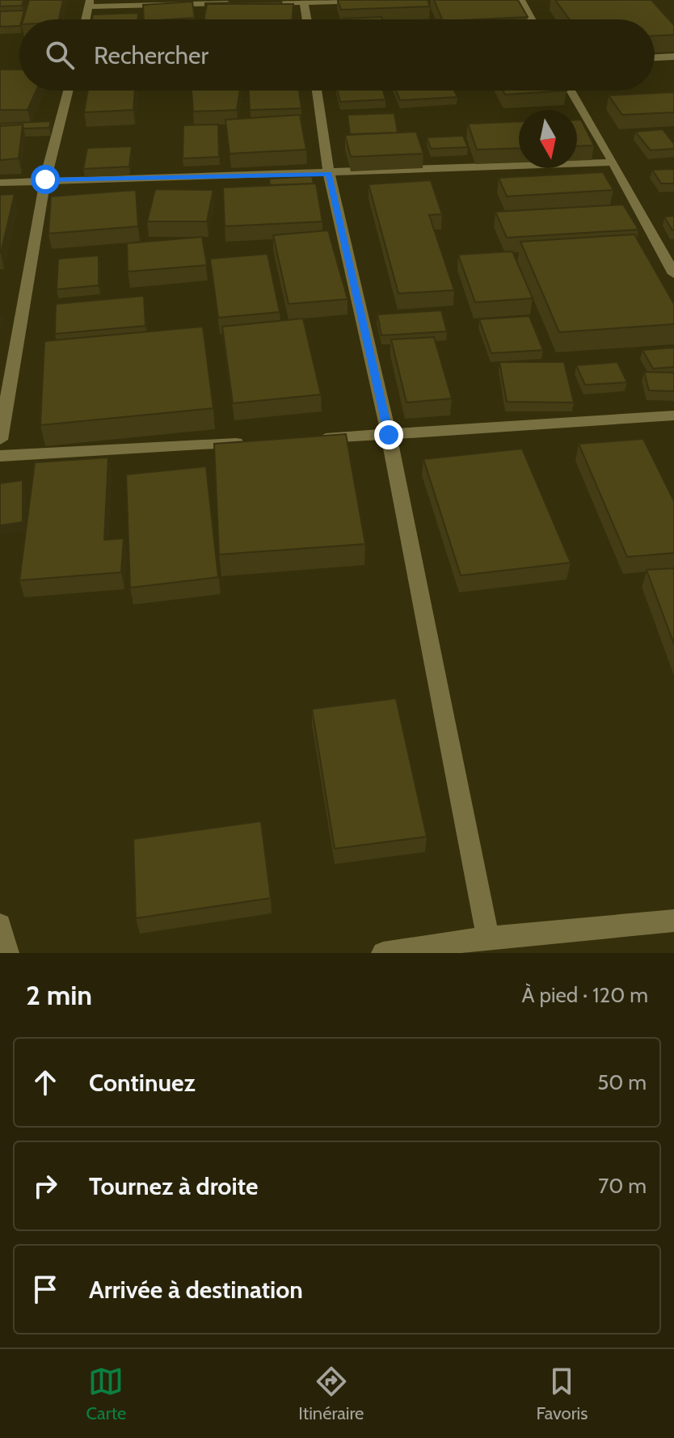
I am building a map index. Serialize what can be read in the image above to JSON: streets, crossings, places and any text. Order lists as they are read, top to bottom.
{
  "north": "bottom",
  "page": {
    "search": "Rechercher",
    "heading": ["2 min", "À pied · 120 m"],
    "list": [
      ["Continuez", "50 m"],
      ["Tournez à droite", "70 m"],
      "Arrivée à destination"
    ],
    "nav": ["Carte", "Itinéraire", "Favoris"]
  }
}
